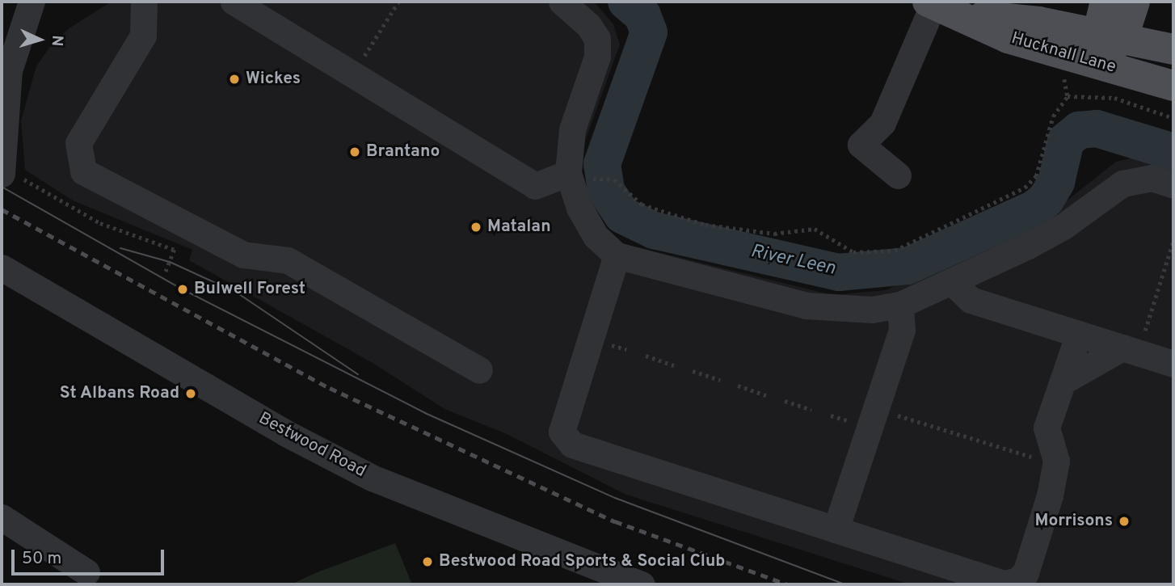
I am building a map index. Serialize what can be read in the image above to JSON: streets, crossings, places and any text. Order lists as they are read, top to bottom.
{
  "streets": {
    "main road": ["Hucknall Lane"],
    "street": ["Bestwood Road"]
  },
  "water": ["River Leen"],
  "places": [
    "Wickes",
    "Brantano",
    "Matalan",
    "Bulwell Forest",
    "St Albans Road",
    "Morrisons",
    "Bestwood Road Sports & Social Club"
  ],
  "scale_bar": "50 m",
  "north": "right"
}
